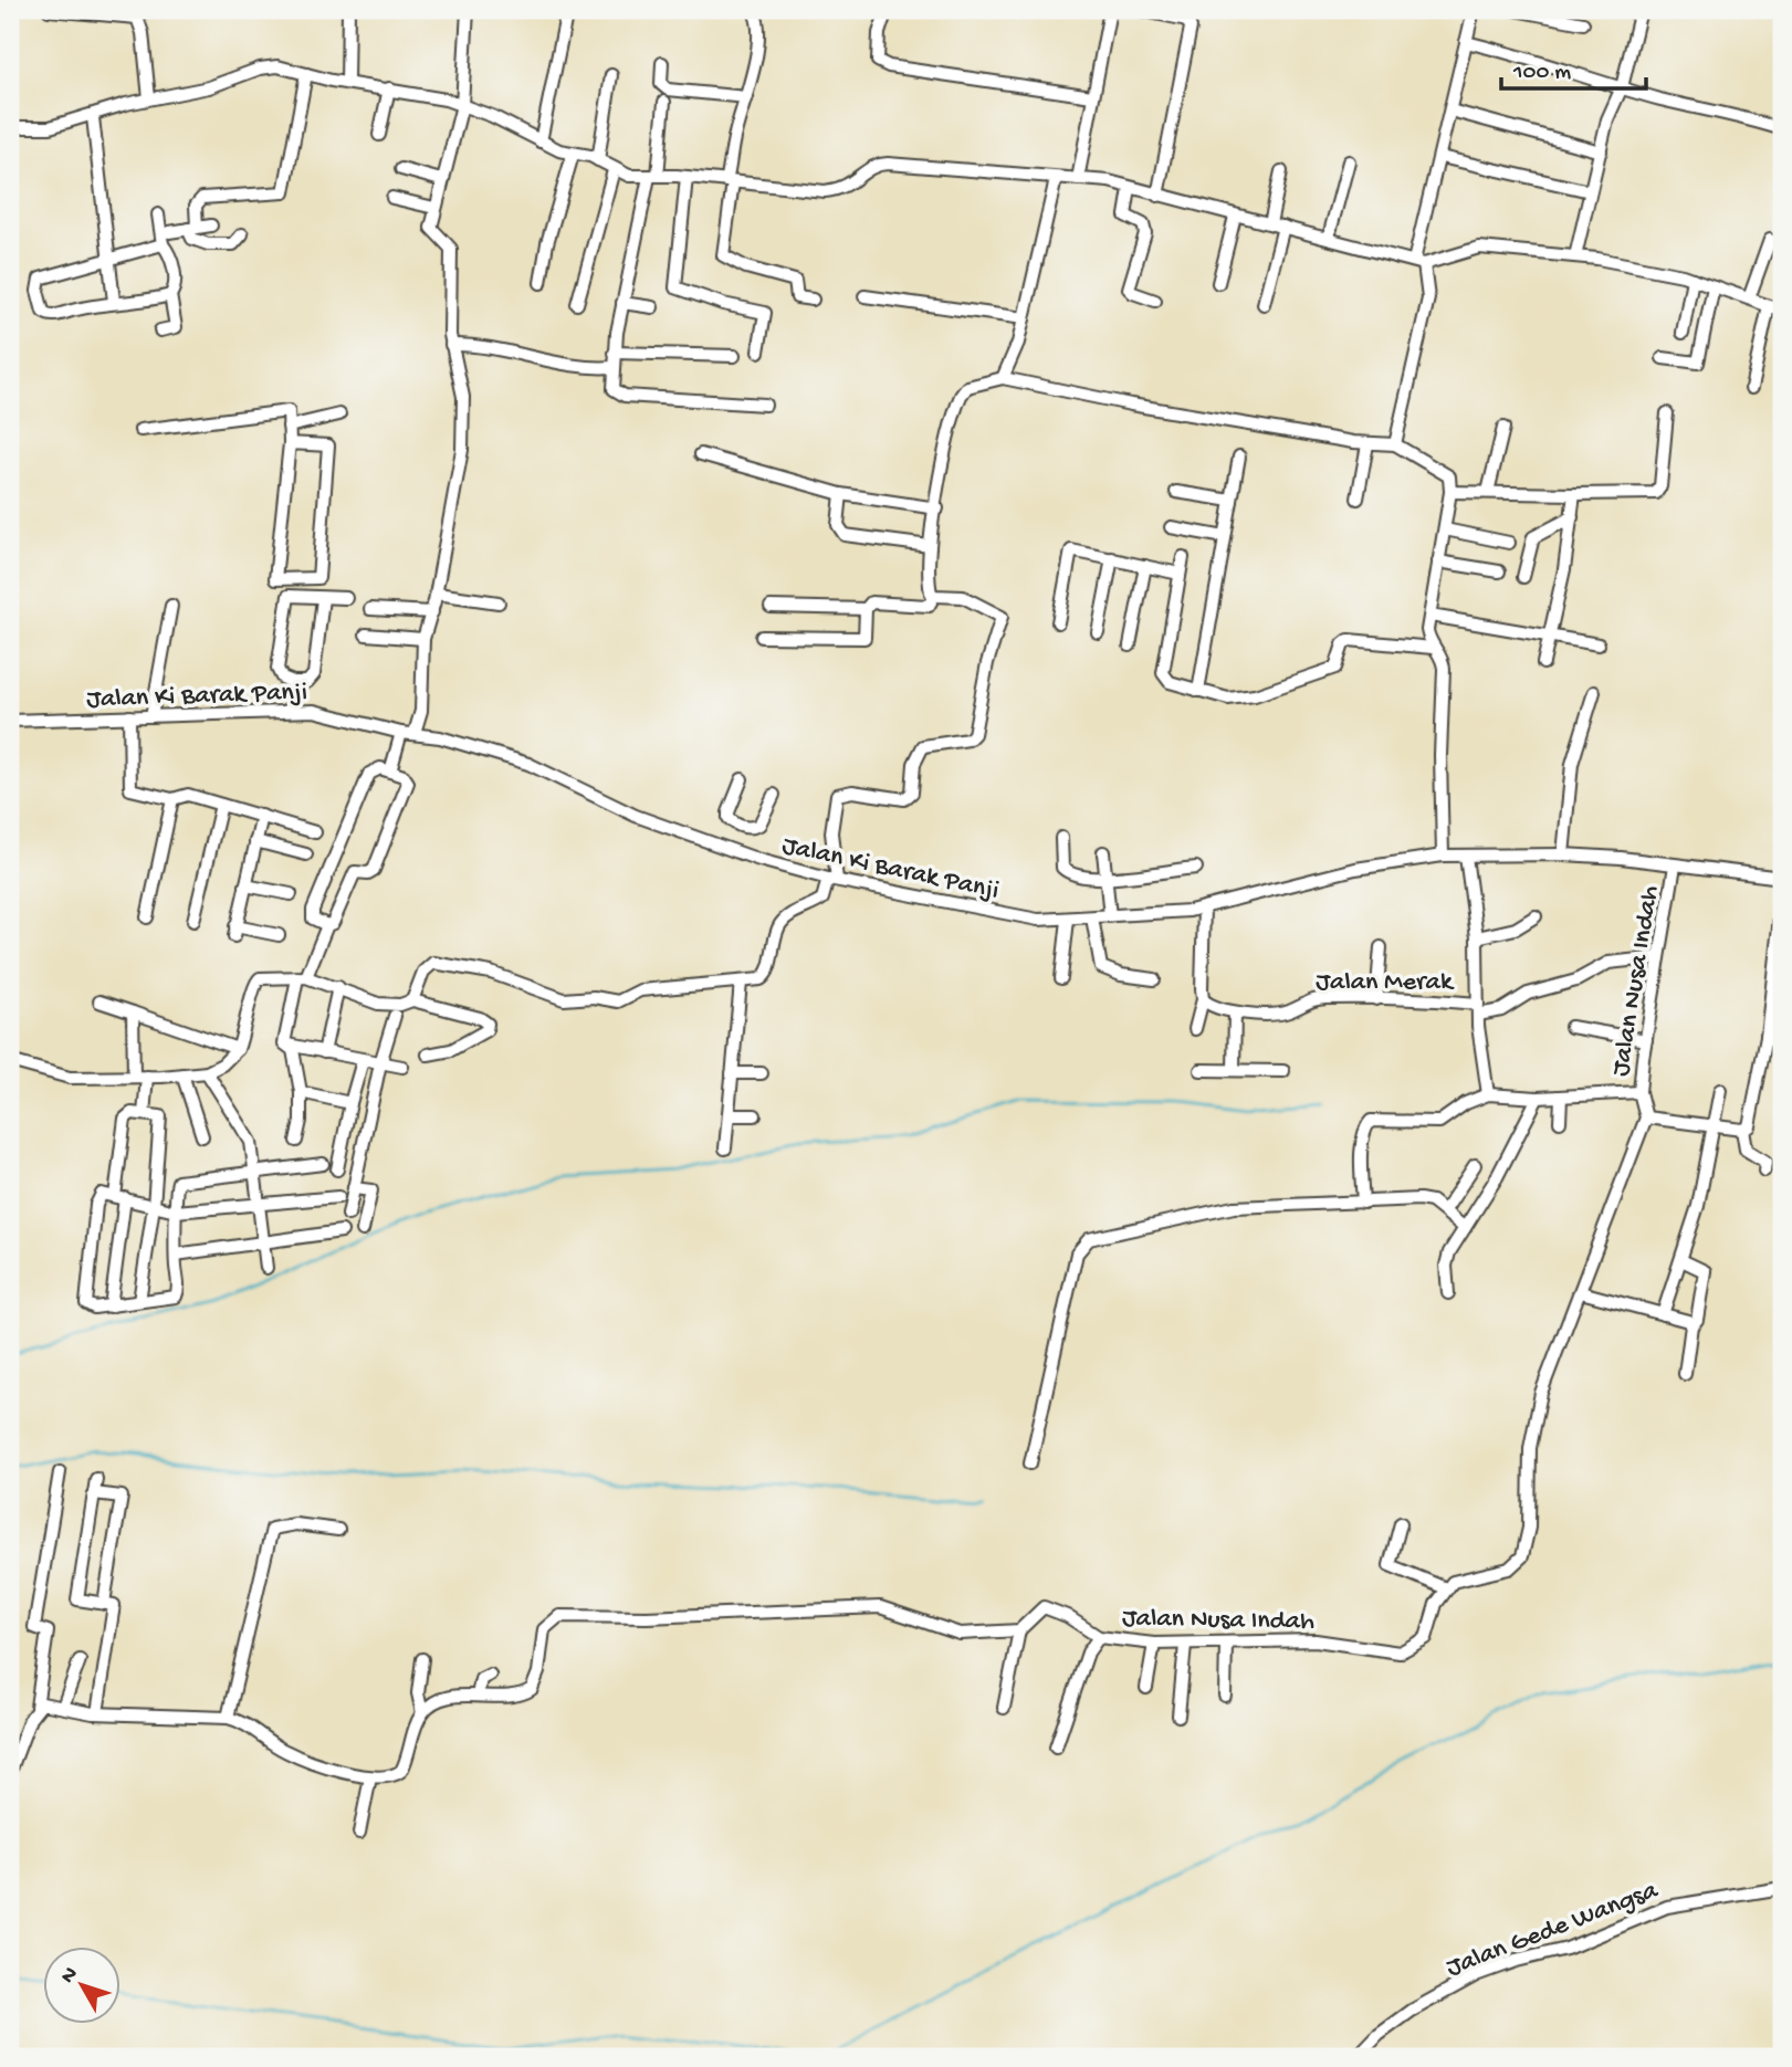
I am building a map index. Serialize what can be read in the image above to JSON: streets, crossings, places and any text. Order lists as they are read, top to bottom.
{
  "streets": {
    "street": [
      "Jalan Ki Barak Panji",
      "Jalan Merak",
      "Jalan Nusa Indah",
      "Jalan Gede Wangsa"
    ]
  },
  "crossings": [
    ["Jalan Ki Barak Panji", "Jalan Nusa Indah"]
  ],
  "scale_bar": "100 m",
  "north": "top left"
}
